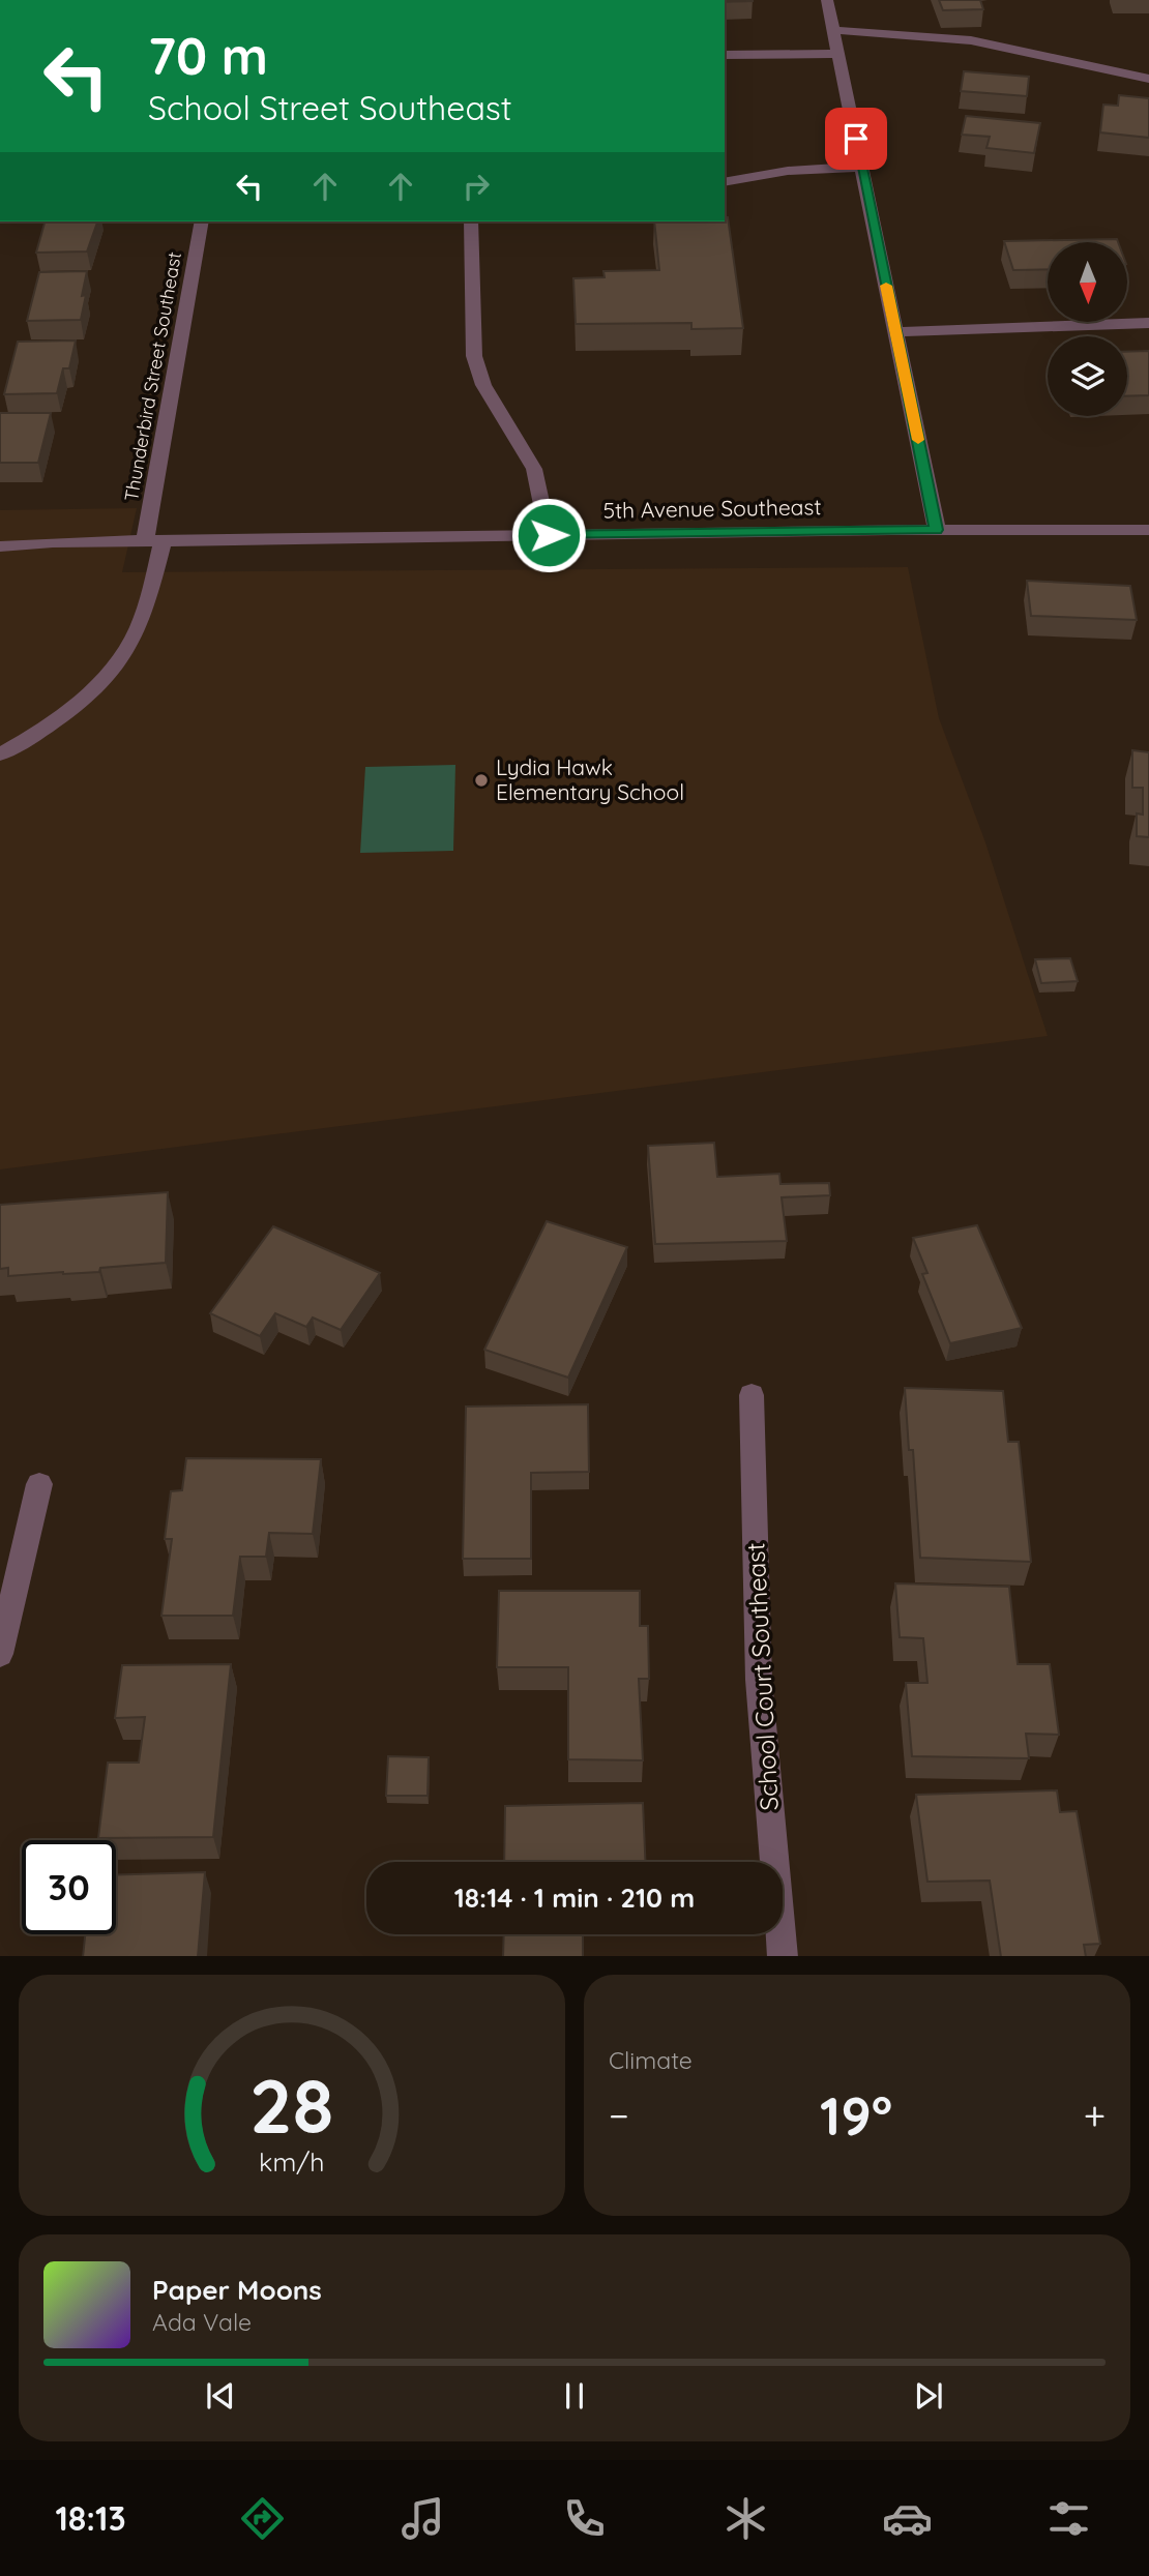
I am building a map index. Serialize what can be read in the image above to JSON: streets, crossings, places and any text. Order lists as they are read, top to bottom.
{
  "streets": {
    "street": ["Thunderbird Street Southeast", "5th Avenue Southeast", "School Court Southeast"]
  },
  "crossings": [
    ["Thunderbird Street Southeast", "5th Avenue Southeast"]
  ],
  "places": ["Lydia Hawk Elementary School"],
  "north": "bottom",
  "page": {
    "turn": ["70 m", "School Street Southeast"],
    "limit": "30",
    "trip": "18:14 · 1 min · 210 m",
    "tile": "Climate",
    "heat": ["−", "19°", "+"],
    "song": ["Paper Moons", "Ada Vale"],
    "tabs": "18:13",
    "gauge": ["28", "km/h"]
  }
}
